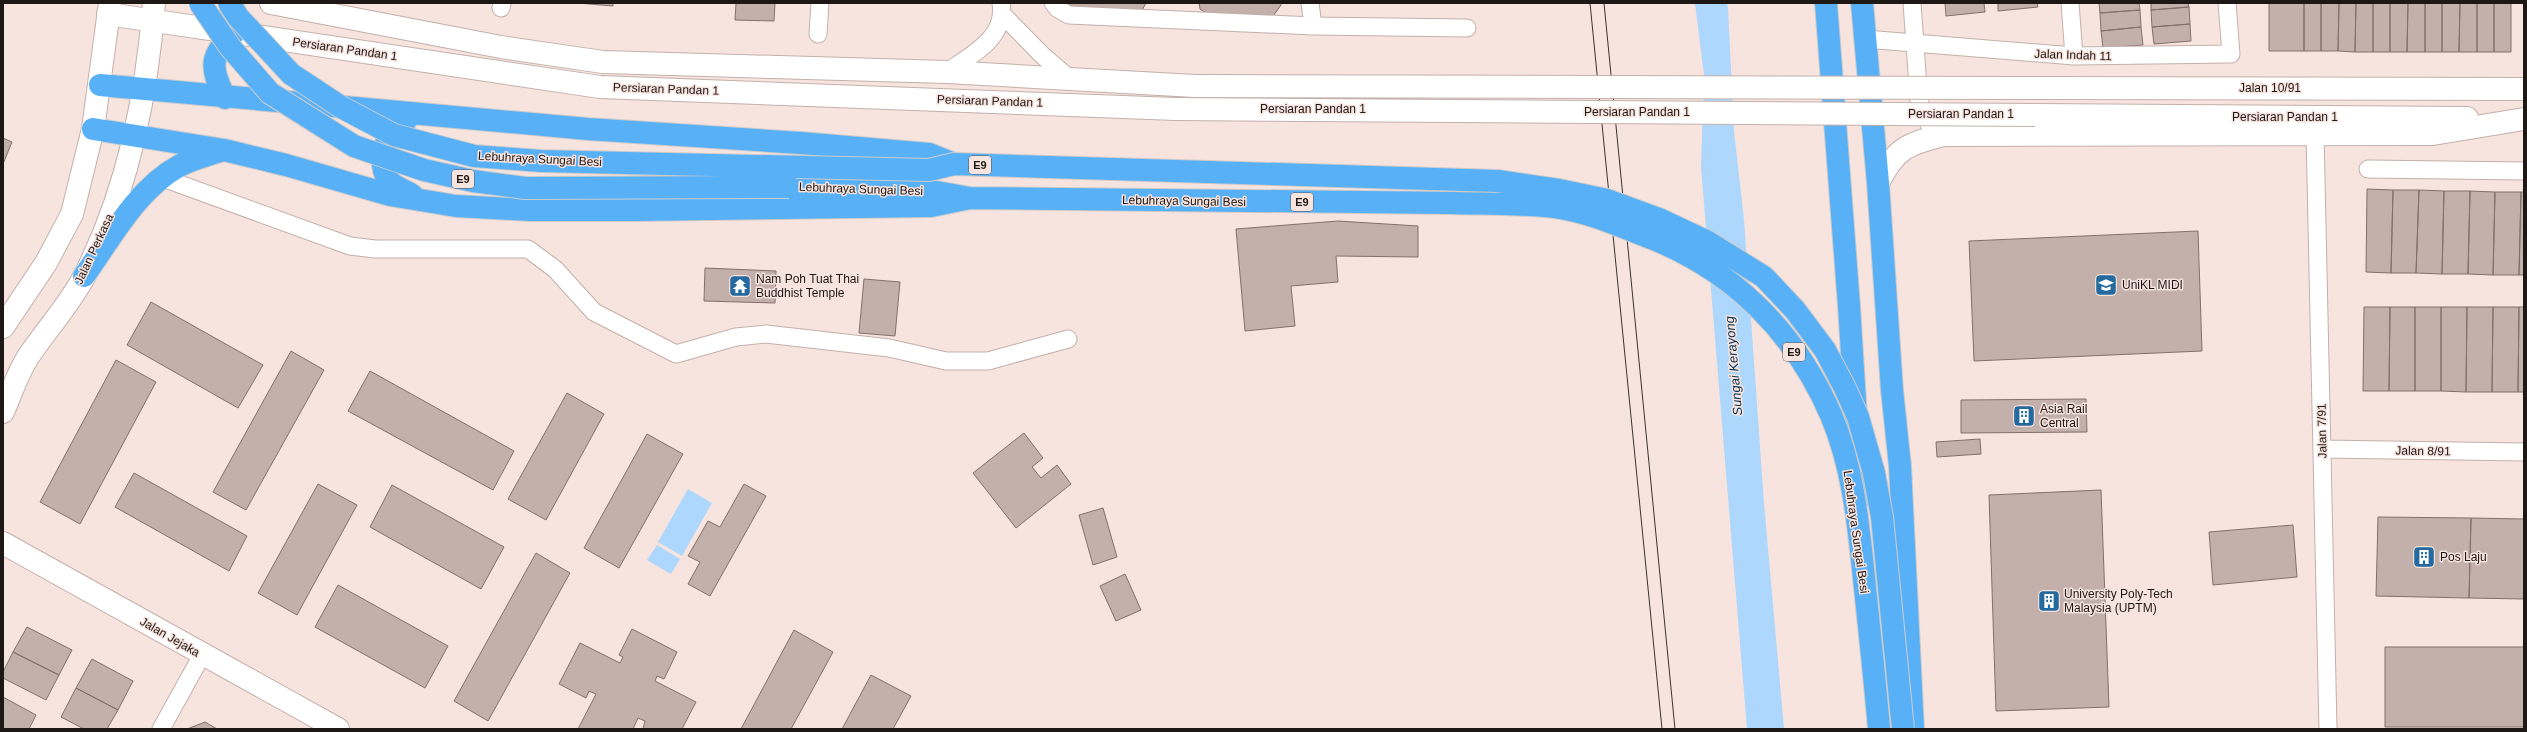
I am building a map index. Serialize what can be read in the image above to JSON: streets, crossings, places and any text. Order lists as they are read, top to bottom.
{
  "streets": {
    "highway": ["Lebuhraya Sungai Besi", "E9"],
    "street": [
      "Persiaran Pandan 1",
      "Jalan Indah 11",
      "Jalan 10/91",
      "Jalan Perkasa",
      "Jalan 7/91",
      "Jalan 8/91",
      "Jalan Jejaka"
    ]
  },
  "crossings": [
    ["Persiaran Pandan 1", "Jalan 10/91"],
    ["Persiaran Pandan 1", "Jalan Perkasa"],
    ["Jalan 7/91", "Jalan 8/91"]
  ],
  "water": ["Sungai Kerayong"],
  "places": {
    "school or university": ["UniKL MIDI"],
    "temple": ["Nam Poh Tuat Thai Buddhist Temple"],
    "building": ["Asia Rail Central", "Pos Laju", "University Poly-Tech Malaysia (UPTM)"]
  }
}
